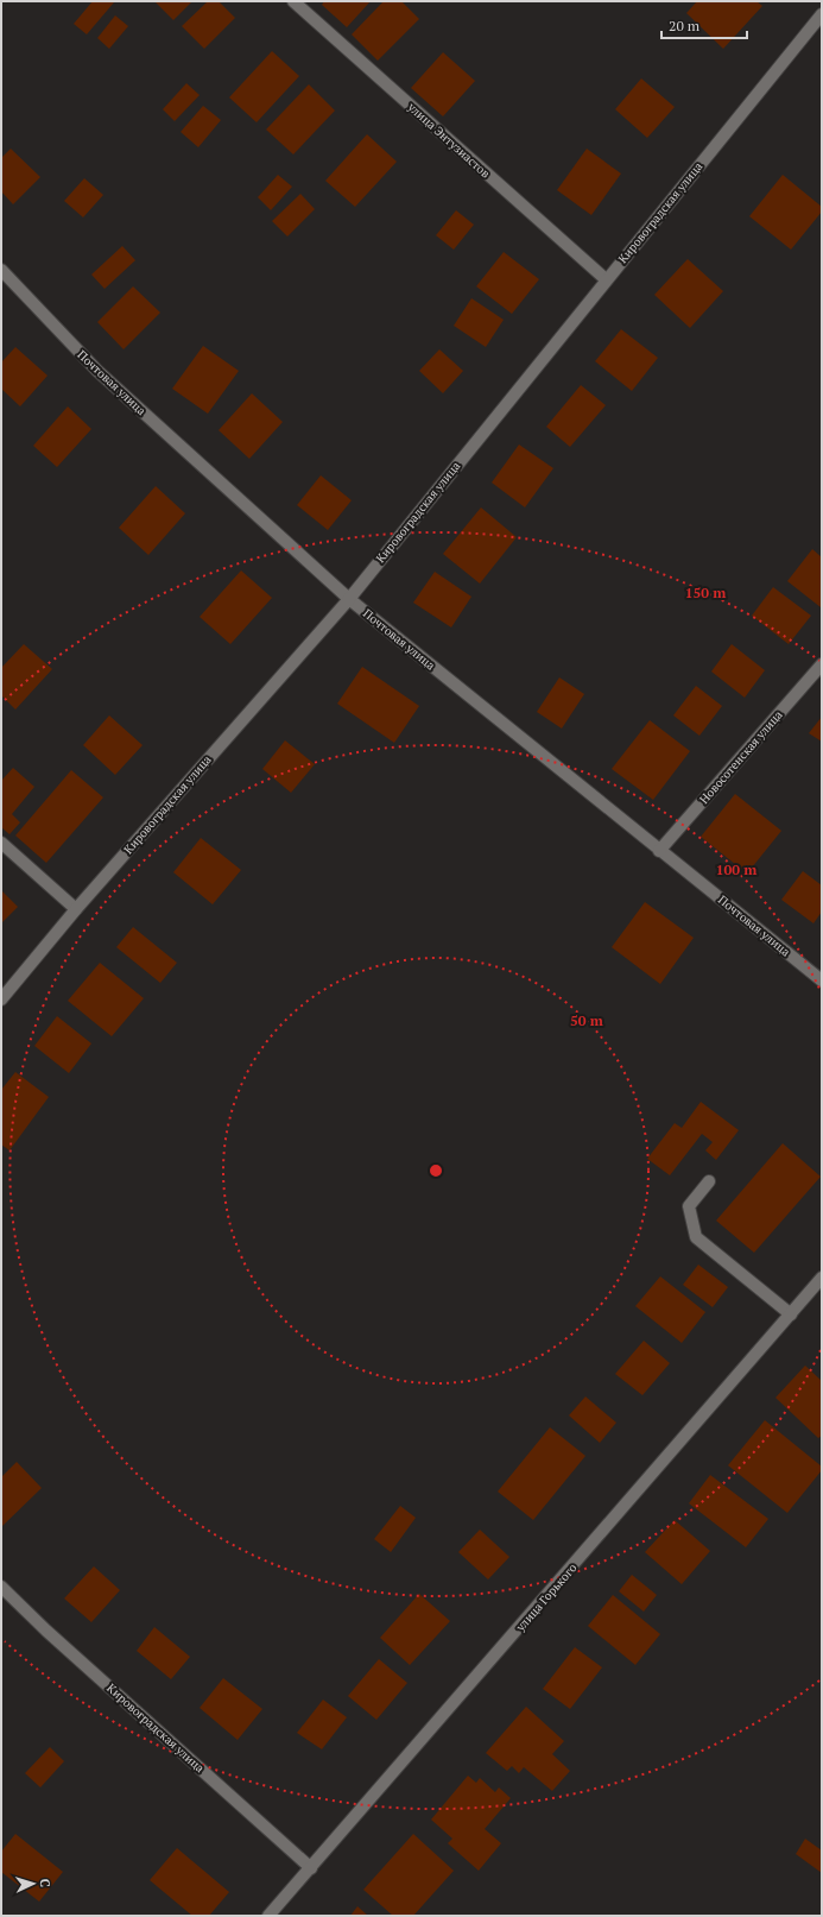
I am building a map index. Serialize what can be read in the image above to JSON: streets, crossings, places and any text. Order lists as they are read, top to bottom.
{
  "streets": {
    "street": [
      "улица Энтузиастов",
      "Кировоградская улица",
      "Почтовая улица",
      "Новосотенская улица",
      "улица Горького"
    ]
  },
  "crossings": [
    ["улица Энтузиастов", "Кировоградская улица"],
    ["Кировоградская улица", "Почтовая улица"],
    ["Кировоградская улица", "улица Горького"],
    ["Почтовая улица", "Новосотенская улица"]
  ],
  "scale_bar": "20 m",
  "north": "right",
  "rings": ["150 m", "100 m", "50 m"]
}
